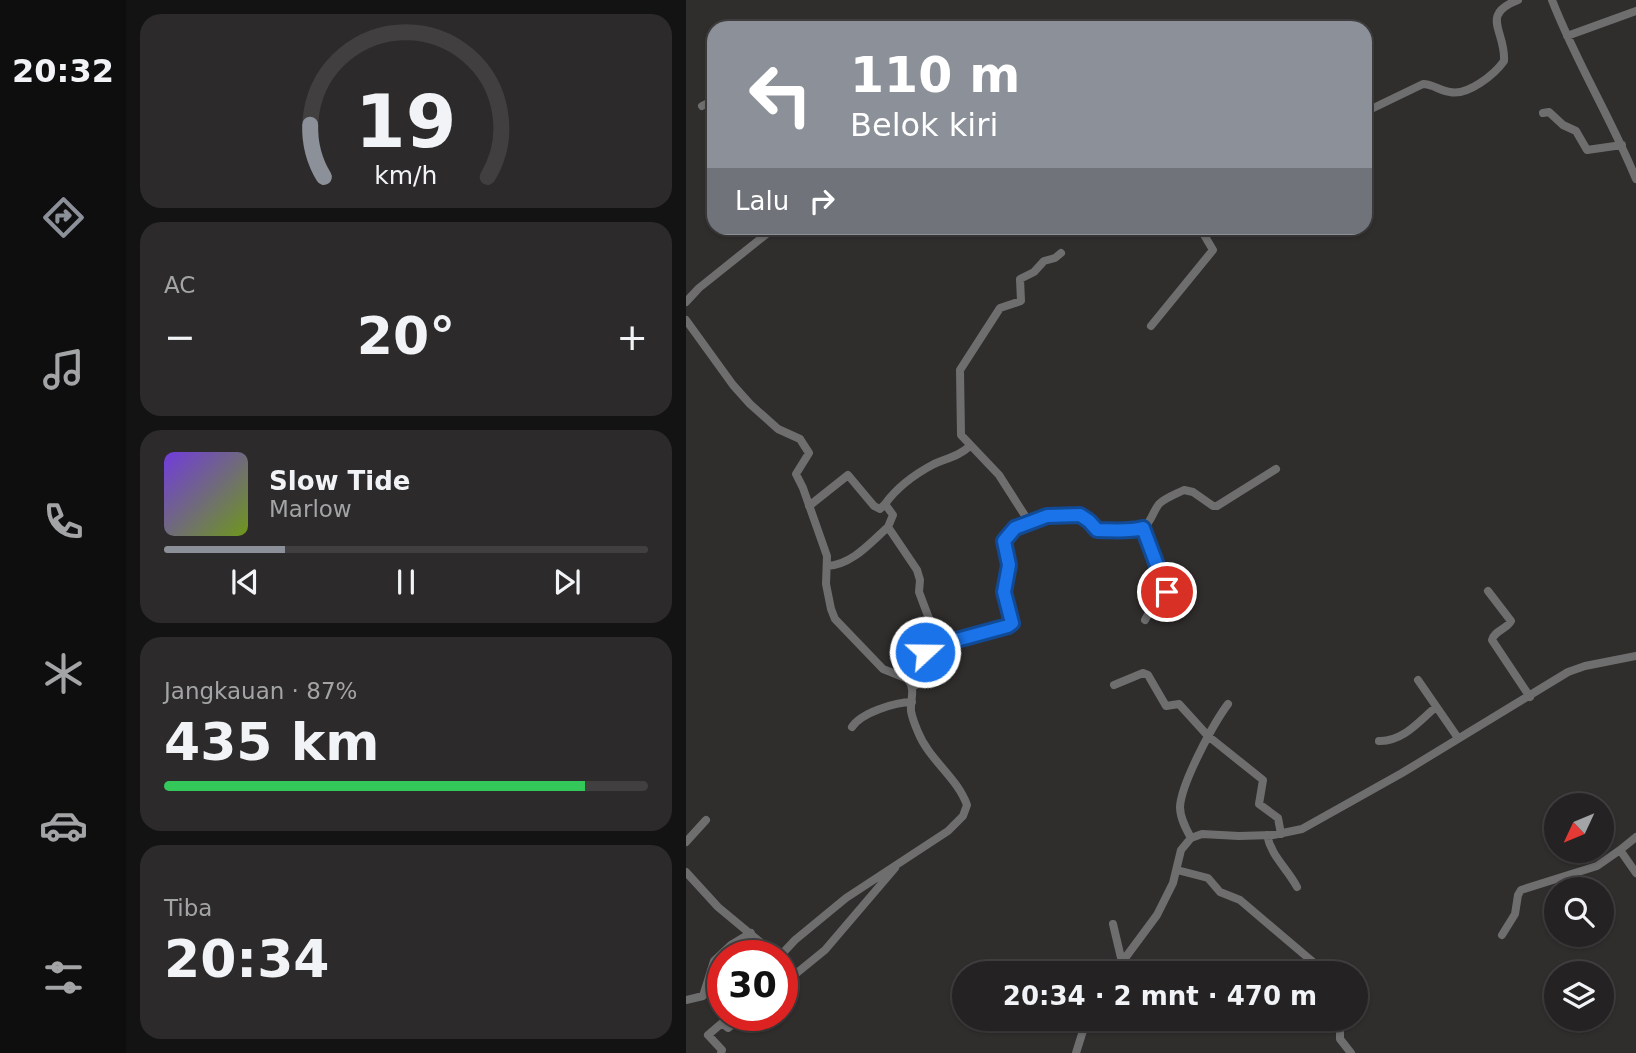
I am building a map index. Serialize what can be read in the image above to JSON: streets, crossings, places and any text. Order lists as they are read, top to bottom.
{
  "north": "bottom left",
  "page": {
    "tabs": "20:32",
    "turn": ["110 m", "Belok kiri"],
    "then": "Lalu",
    "tile": [
      "AC",
      ["Jangkauan · 87%", "435 km"],
      ["Tiba", "20:34"]
    ],
    "heat": ["−", "20°", "+"],
    "song": ["Slow Tide", "Marlow"],
    "limit": "30",
    "trip": "20:34 · 2 mnt · 470 m",
    "gauge": ["19", "km/h"]
  }
}
